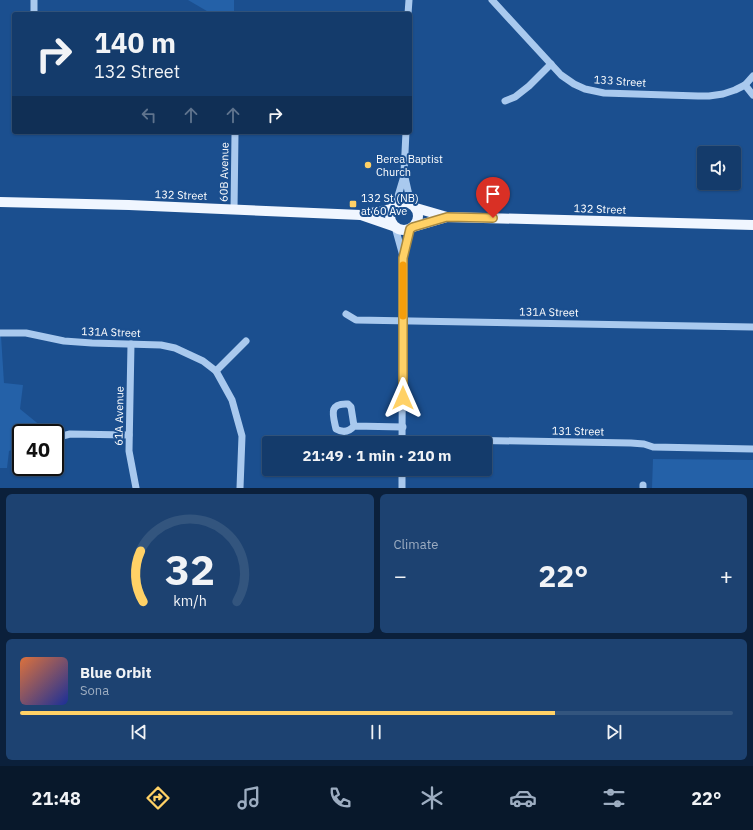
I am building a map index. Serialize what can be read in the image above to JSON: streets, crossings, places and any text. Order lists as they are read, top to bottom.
{
  "streets": {
    "main road": ["132 Street"],
    "street": [
      "133 Street",
      "60B Avenue",
      "131A Street",
      "61A Avenue",
      "131 Street"
    ]
  },
  "crossings": [
    ["60B Avenue", "132 Street"],
    ["131A Street", "61A Avenue"]
  ],
  "places": {
    "other": ["Berea Baptist Church"],
    "transit": ["132 St (NB) at 60 Ave"]
  },
  "page": {
    "turn": ["140 m", "132 Street"],
    "limit": "40",
    "trip": "21:49 · 1 min · 210 m",
    "tile": "Climate",
    "heat": ["−", "22°", "+"],
    "song": ["Blue Orbit", "Sona"],
    "tabs": ["21:48", "22°"],
    "gauge": ["32", "km/h"]
  }
}
